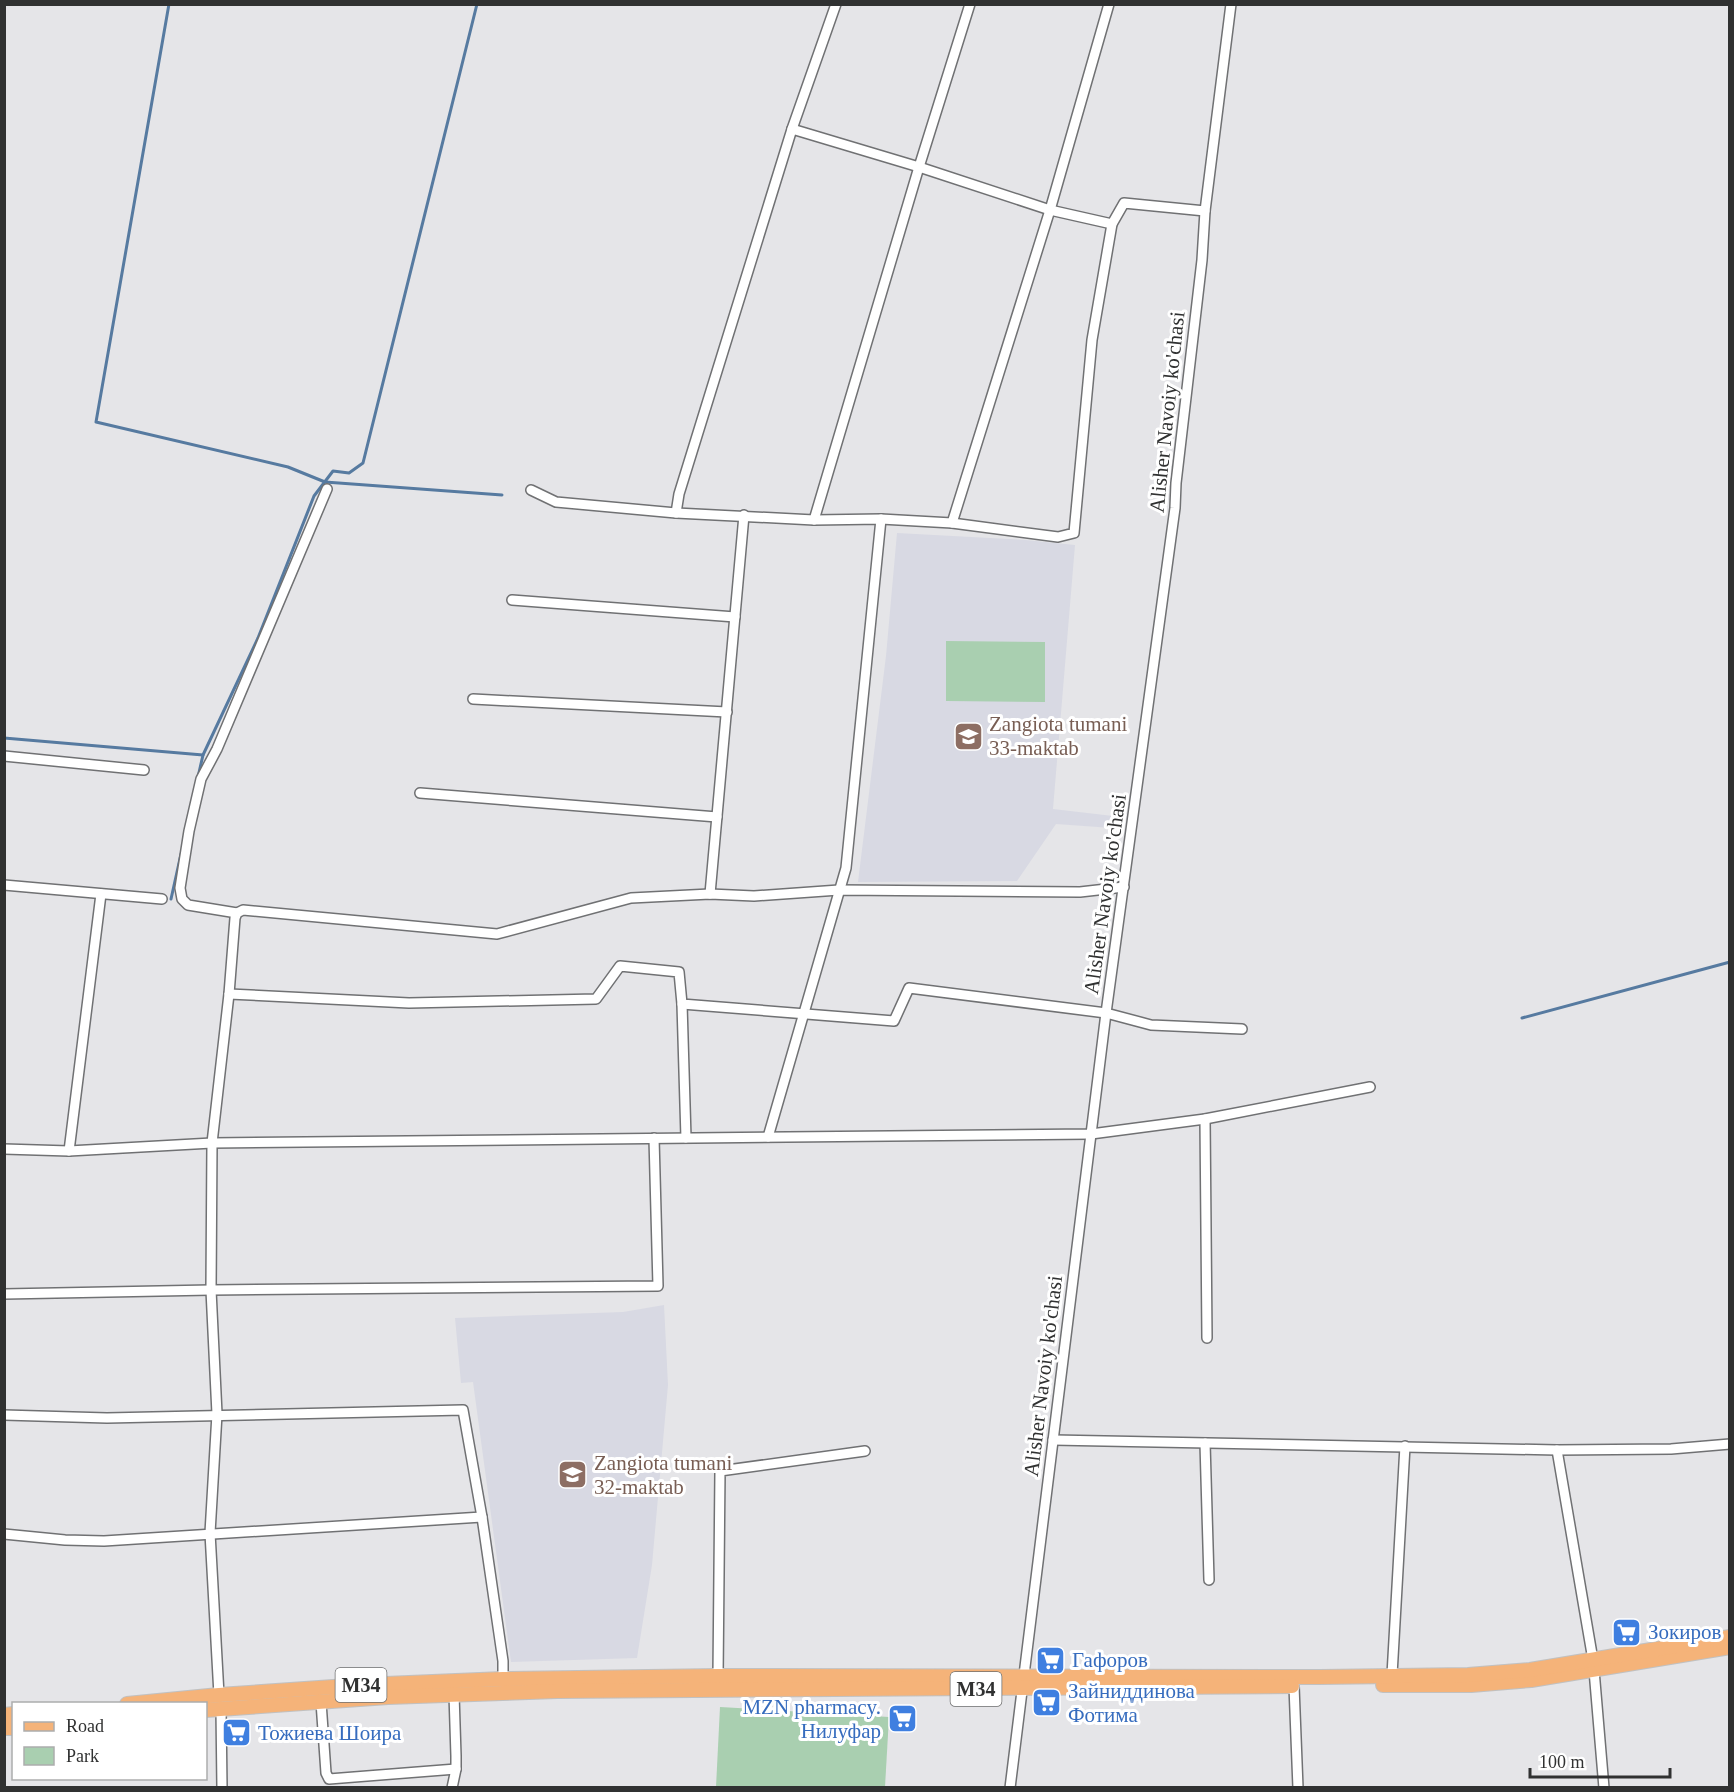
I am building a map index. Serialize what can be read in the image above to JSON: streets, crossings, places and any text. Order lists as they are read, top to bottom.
{
  "streets": {
    "main road": ["M34"],
    "street": ["Alisher Navoiy ko'chasi"]
  },
  "crossings": [
    ["Alisher Navoiy ko'chasi", "M34"]
  ],
  "places": {
    "school or university": ["Zangiota tumani 33-maktab", "Zangiota tumani 32-maktab"],
    "supermarket": [
      "Зокиров",
      "Гафоров",
      "Зайниддинова Фотима",
      "MZN pharmacy. Нилуфар",
      "Тожиева Шоира"
    ]
  },
  "legend": ["Road", "Park"],
  "scale_bar": "100 m"
}
